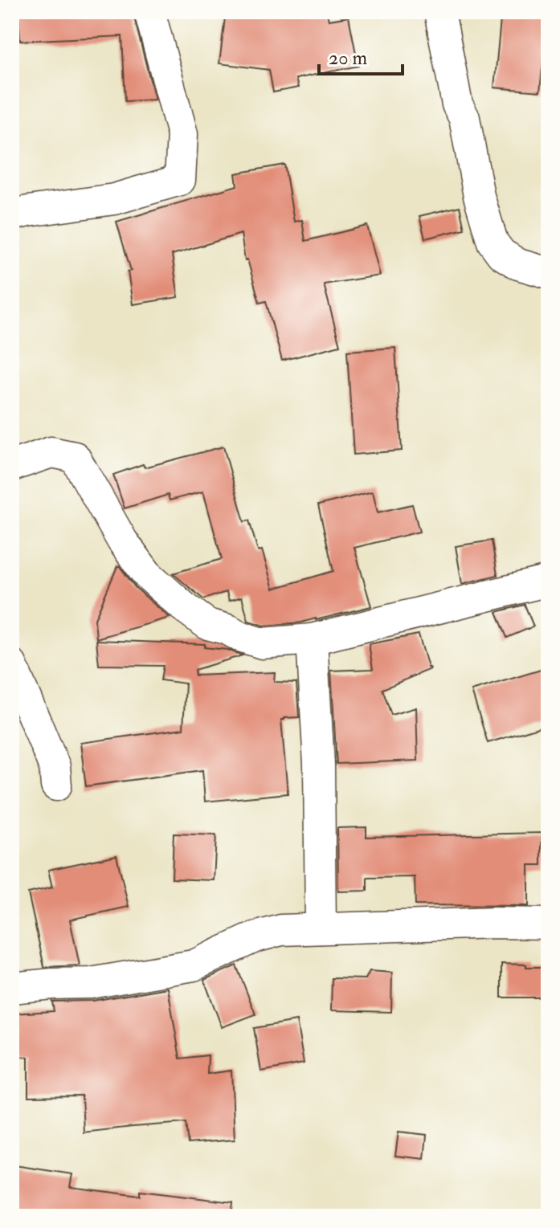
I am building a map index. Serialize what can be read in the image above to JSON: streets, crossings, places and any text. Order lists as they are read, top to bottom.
{
  "scale_bar": "20 m"
}
